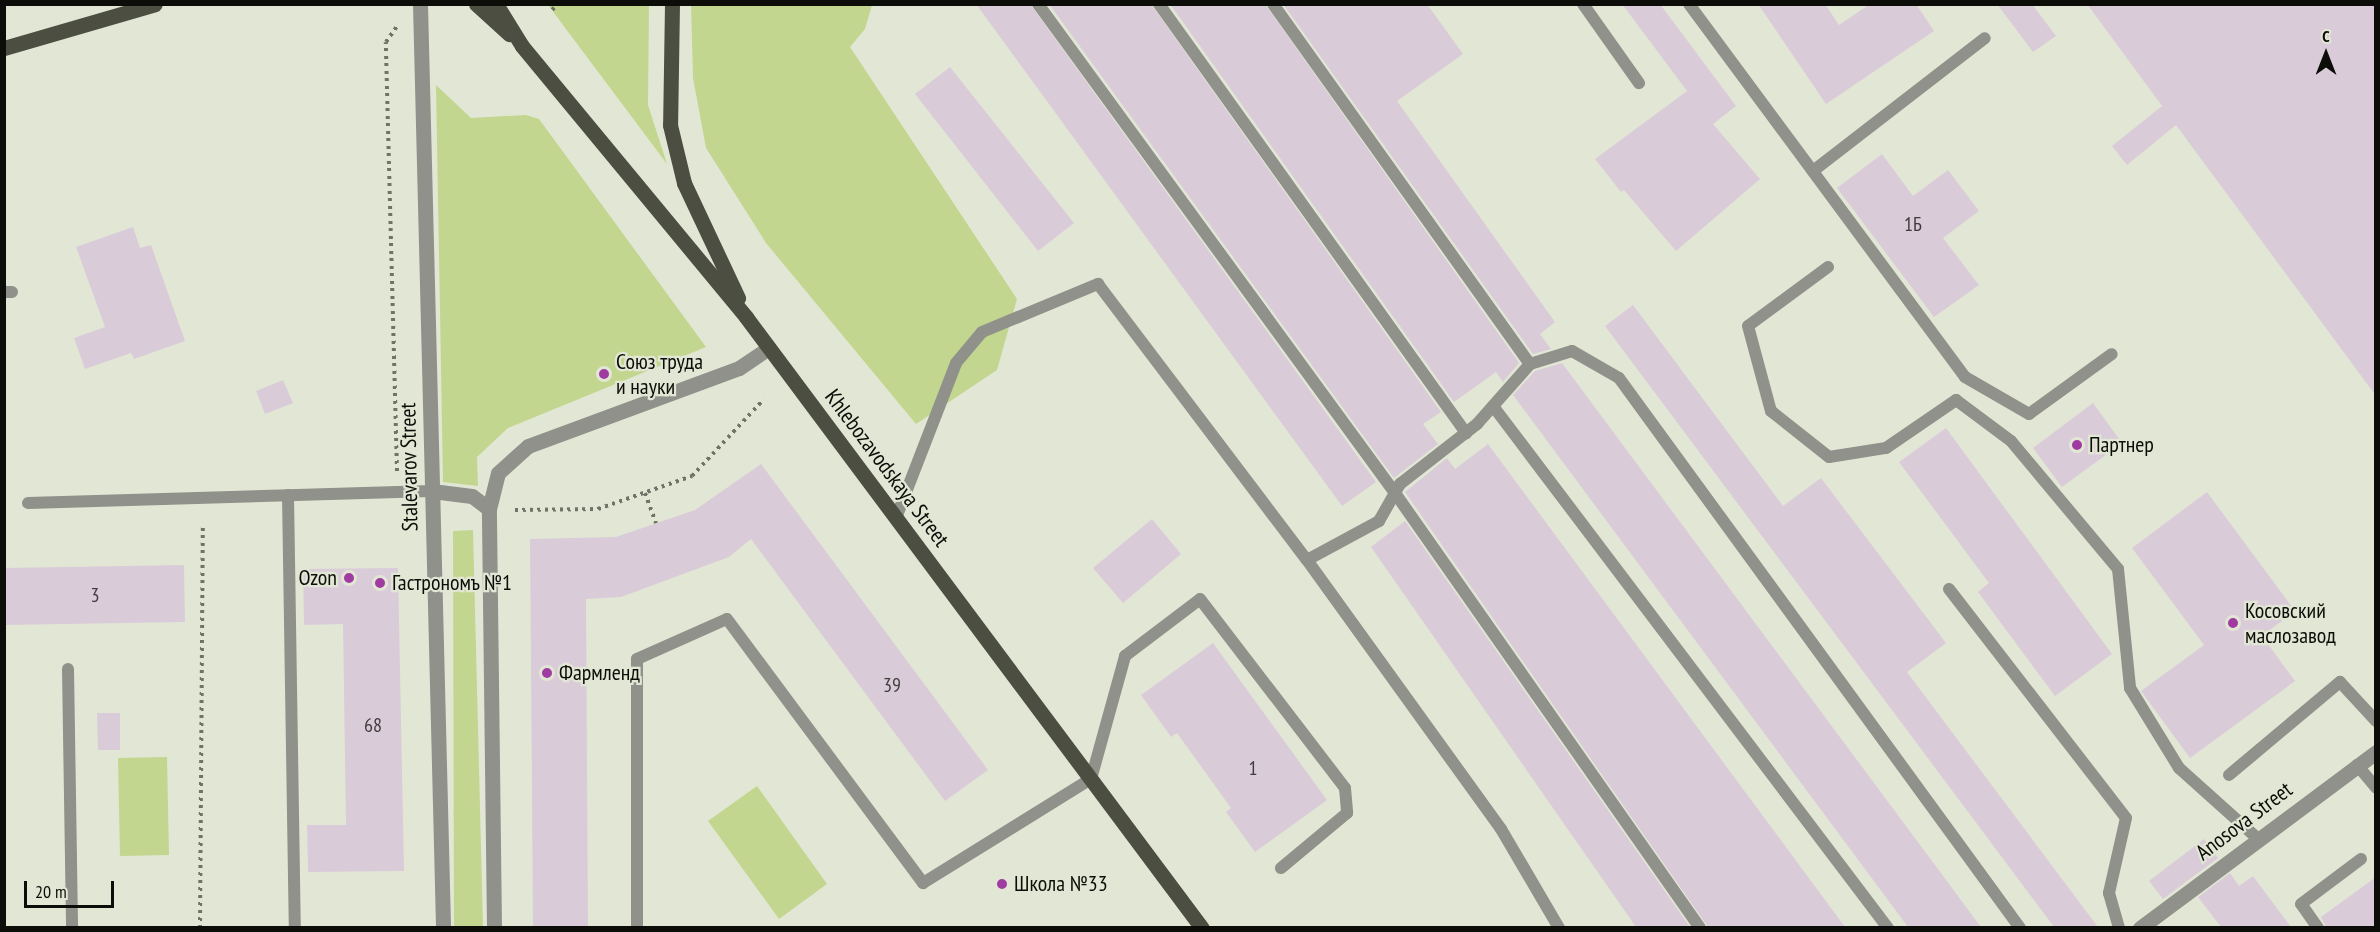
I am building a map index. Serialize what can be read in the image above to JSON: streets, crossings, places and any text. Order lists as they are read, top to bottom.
{
  "streets": {
    "main road": ["Khlebozavodskaya Street"],
    "street": ["Stalevarov Street", "Anosova Street"]
  },
  "places": [
    "Союз труда и науки",
    "Партнер",
    "Ozon",
    "Гастрономъ №1",
    "Косовский маслозавод",
    "Фармленд",
    "Школа №33"
  ],
  "house_numbers": [
    "1Б",
    "3",
    "39",
    "68",
    "1"
  ],
  "scale_bar": "20 m",
  "north": "top"
}
